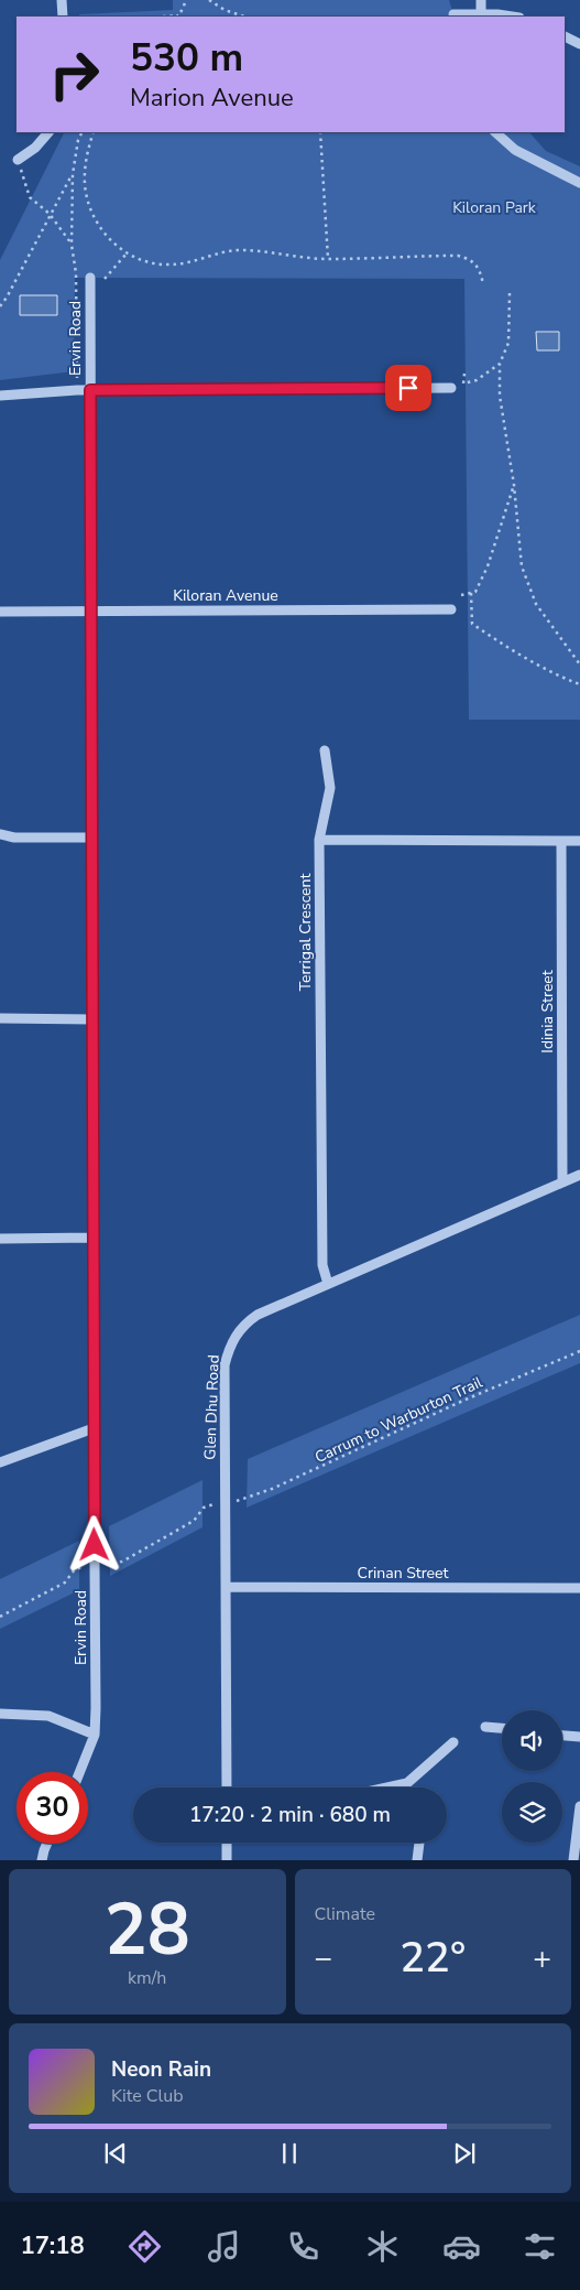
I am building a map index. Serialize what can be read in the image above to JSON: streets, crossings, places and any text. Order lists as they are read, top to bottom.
{
  "streets": {
    "street": [
      "Ervin Road",
      "Kiloran Avenue",
      "Terrigal Crescent",
      "Idinia Street",
      "Glen Dhu Road",
      "Crinan Street"
    ],
    "path": ["Carrum to Warburton Trail"]
  },
  "crossings": [
    ["Ervin Road", "Kiloran Avenue"],
    ["Terrigal Crescent", "Glen Dhu Road"],
    ["Idinia Street", "Glen Dhu Road"],
    ["Glen Dhu Road", "Carrum to Warburton Trail"],
    ["Glen Dhu Road", "Crinan Street"]
  ],
  "parks": ["Kiloran Park"],
  "page": {
    "turn": ["530 m", "Marion Avenue"],
    "limit": "30",
    "trip": "17:20 · 2 min · 680 m",
    "tile": [
      ["28", "km/h"],
      "Climate"
    ],
    "heat": ["−", "22°", "+"],
    "song": ["Neon Rain", "Kite Club"],
    "tabs": "17:18"
  }
}
